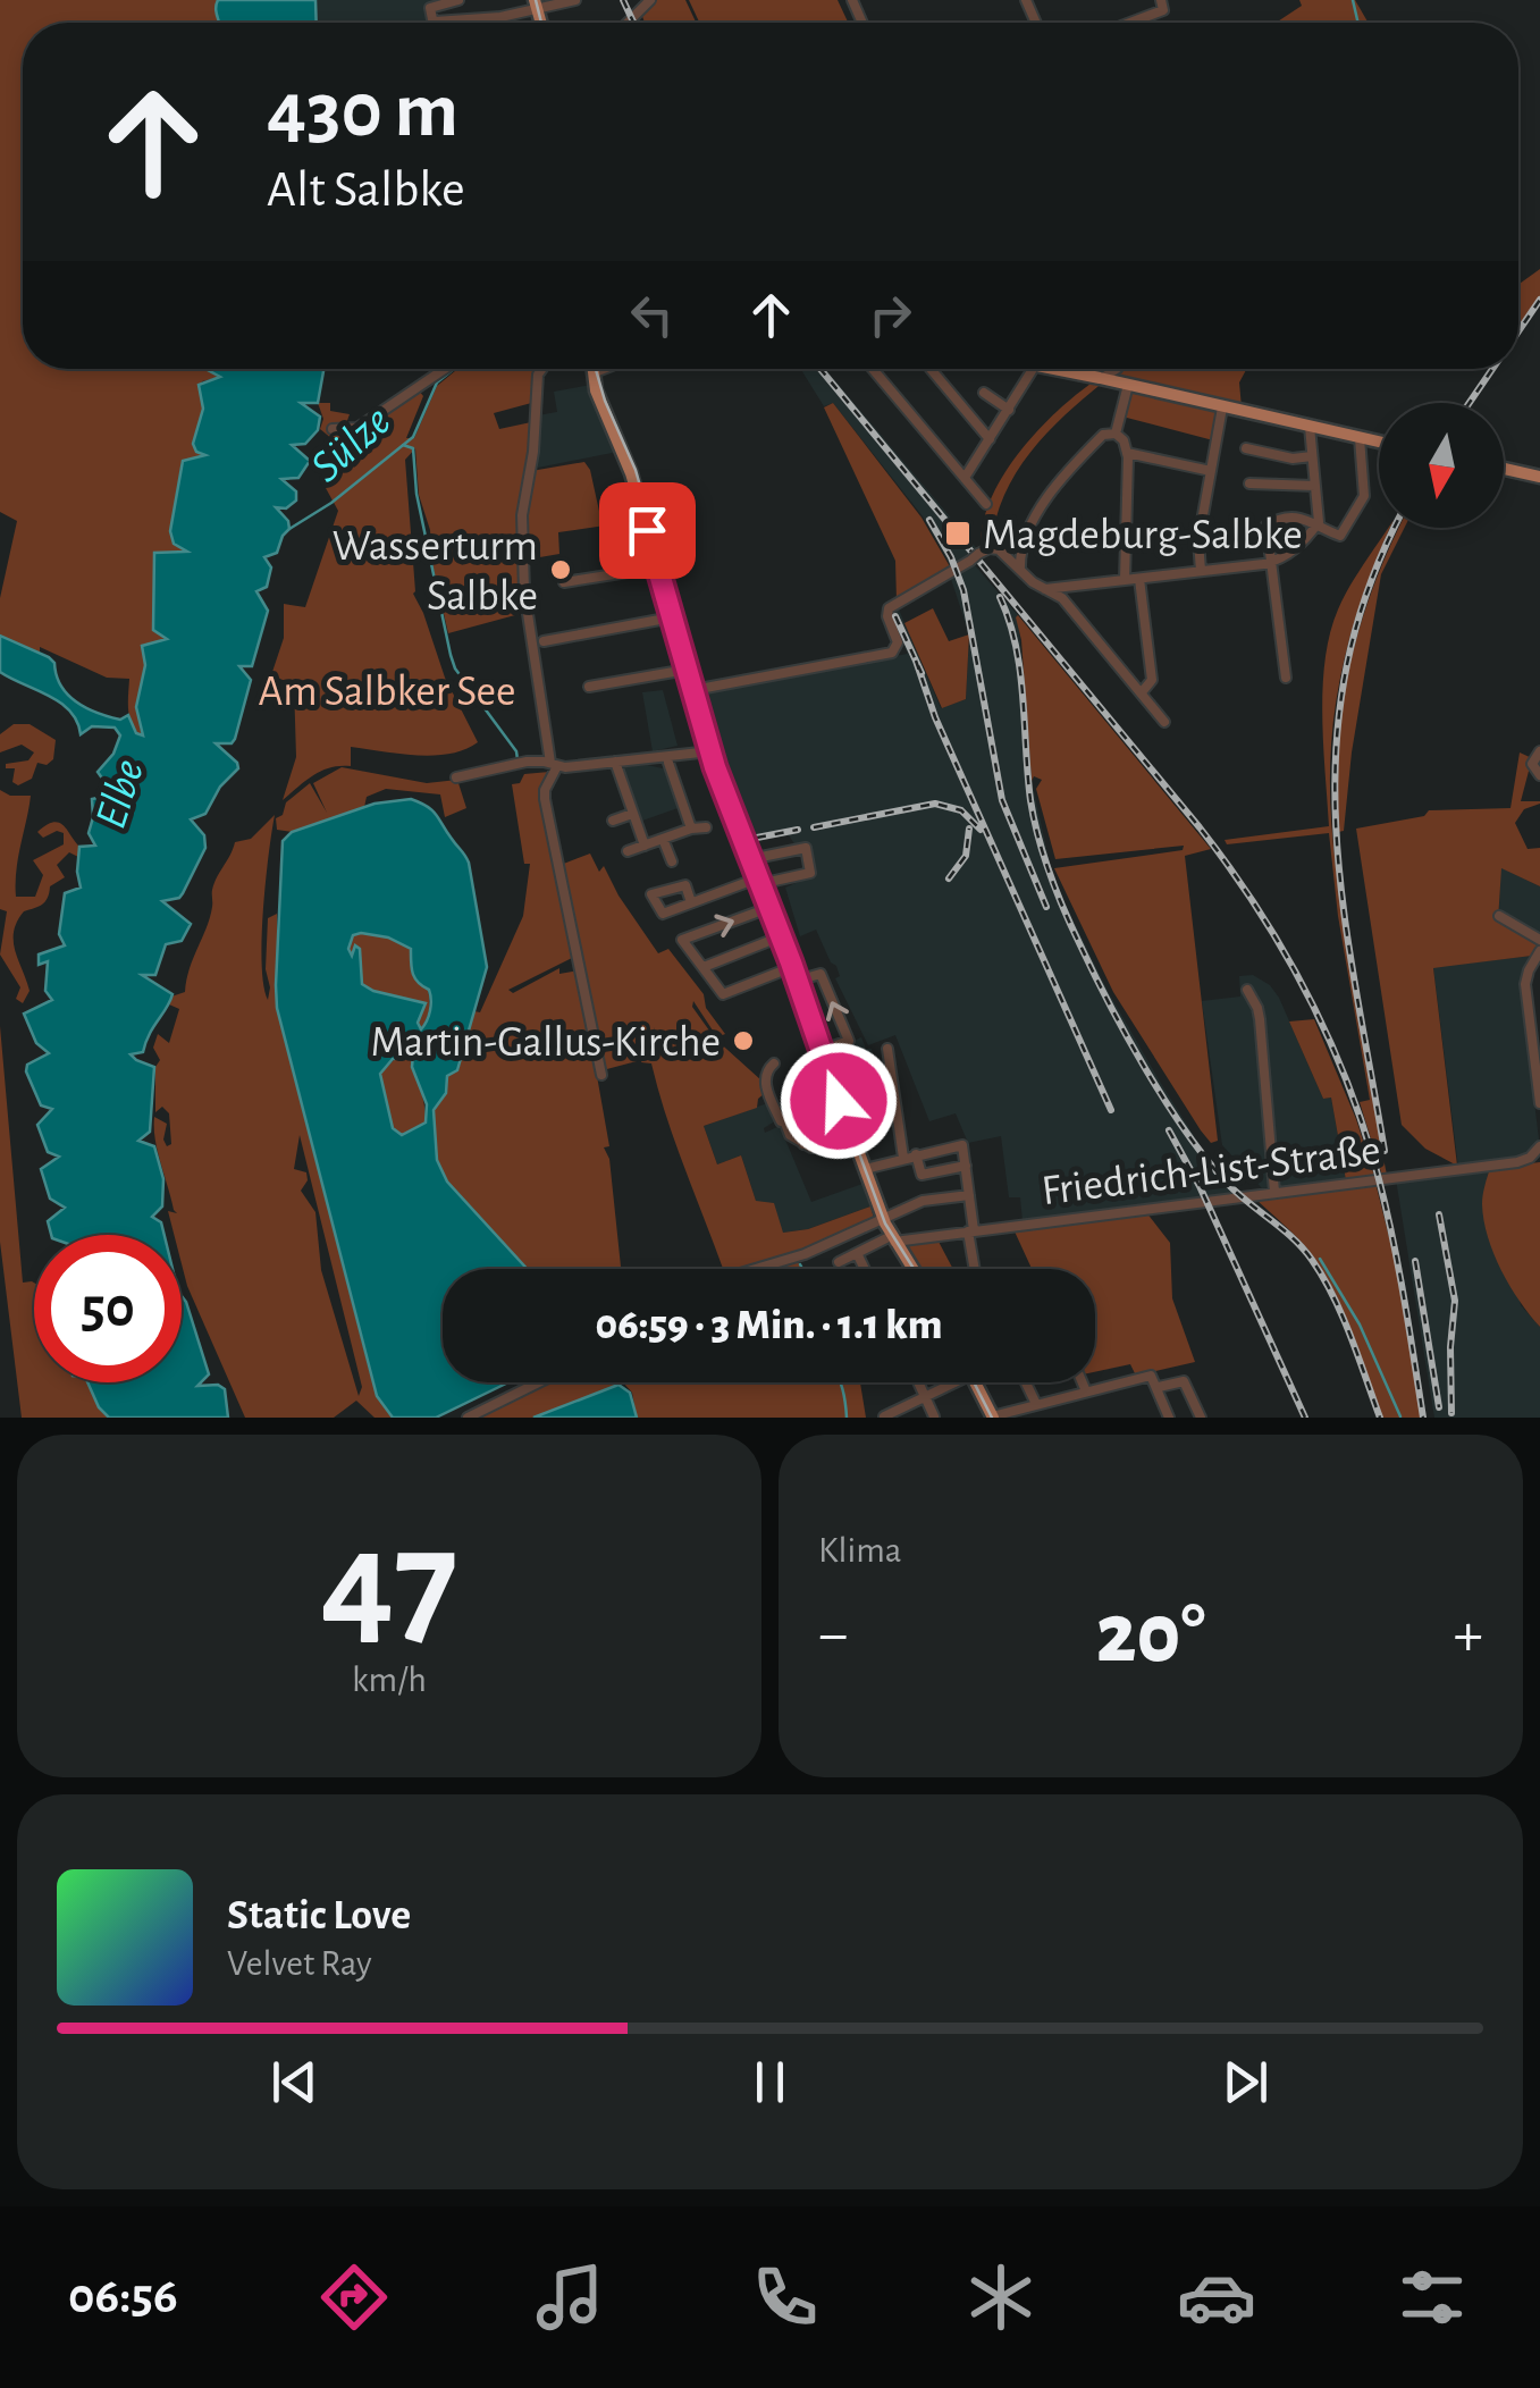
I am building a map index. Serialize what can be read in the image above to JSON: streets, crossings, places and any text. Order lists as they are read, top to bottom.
{
  "streets": {
    "street": ["Friedrich-List-Straße"]
  },
  "water": ["Sülze", "Elbe"],
  "parks": ["Am Salbker See"],
  "places": {
    "transit": ["Magdeburg-Salbke"],
    "other": ["Wasserturm Salbke", "Martin-Gallus-Kirche"]
  },
  "north": "bottom",
  "page": {
    "turn": ["430 m", "Alt Salbke"],
    "limit": "50",
    "trip": "06:59 · 3 Min. · 1.1 km",
    "tile": [
      ["47", "km/h"],
      "Klima"
    ],
    "heat": ["−", "20°", "+"],
    "song": ["Static Love", "Velvet Ray"],
    "tabs": "06:56"
  }
}
